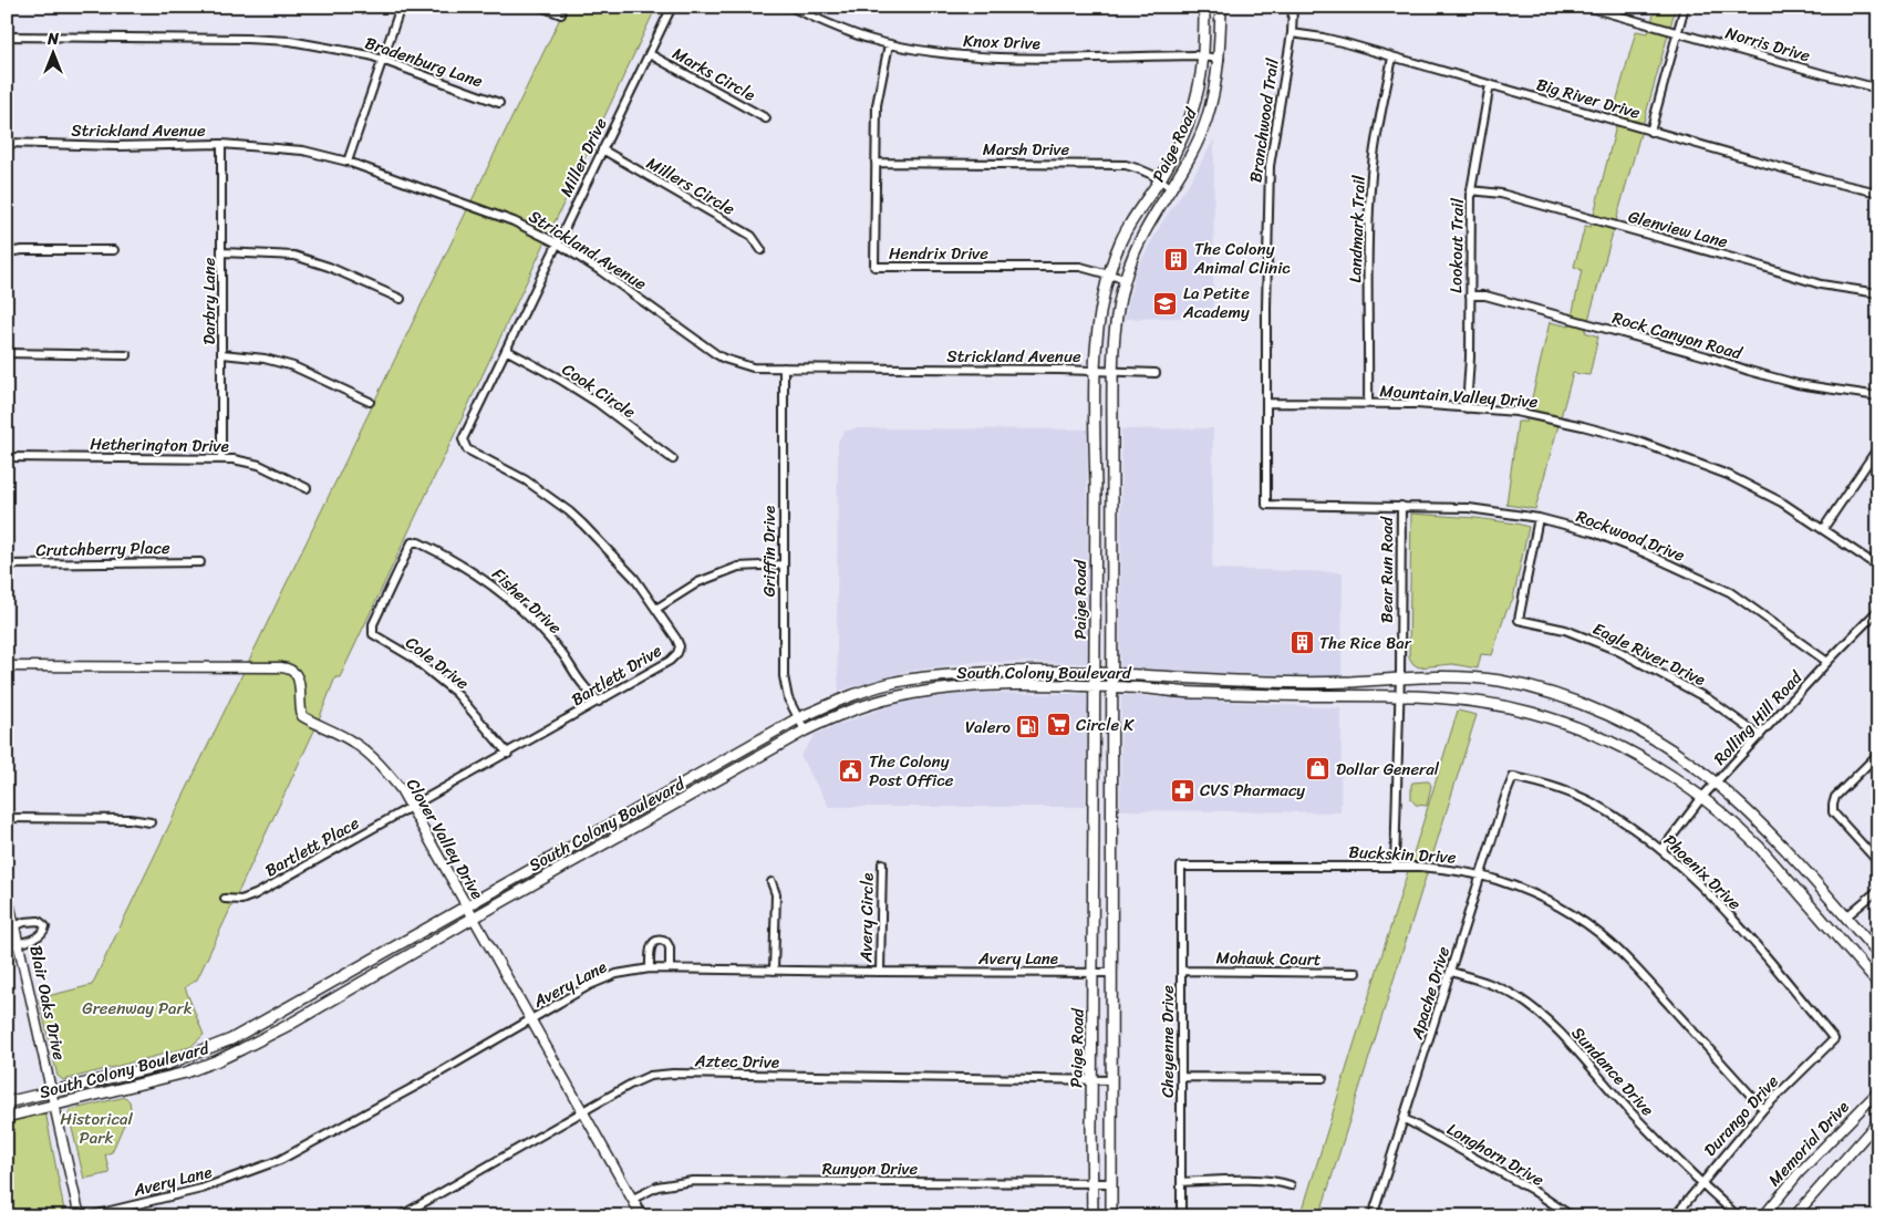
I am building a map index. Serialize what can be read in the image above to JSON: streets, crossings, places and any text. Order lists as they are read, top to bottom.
{
  "streets": {
    "main road": ["Paige Road", "South Colony Boulevard"],
    "street": [
      "Knox Drive",
      "Norris Drive",
      "Bradenburg Lane",
      "Marks Circle",
      "Big River Drive",
      "Branchwood Trail",
      "Strickland Avenue",
      "Marsh Drive",
      "Miller Drive",
      "Millers Circle",
      "Landmark Trail",
      "Glenview Lane",
      "Lookout Trail",
      "Hendrix Drive",
      "Darbry Lane",
      "Rock Canyon Road",
      "Cook Circle",
      "Mountain Valley Drive",
      "Hetherington Drive",
      "Rockwood Drive",
      "Crutchberry Place",
      "Griffin Drive",
      "Bear Run Road",
      "Fisher Drive",
      "Eagle River Drive",
      "Cole Drive",
      "Bartlett Drive",
      "Rolling Hill Road",
      "Clover Valley Drive",
      "Bartlett Place",
      "Buckskin Drive",
      "Phoenix Drive",
      "Avery Circle",
      "Avery Lane",
      "Mohawk Court",
      "Apache Drive",
      "Blair Oaks Drive",
      "Cheyenne Drive",
      "Aztec Drive",
      "Sundance Drive",
      "Durango Drive",
      "Memorial Drive",
      "Longhorn Drive",
      "Runyon Drive"
    ]
  },
  "crossings": [
    ["Knox Drive", "Paige Road"],
    ["Knox Drive", "Hendrix Drive"],
    ["Marks Circle", "Miller Drive"],
    ["Big River Drive", "Branchwood Trail"],
    ["Big River Drive", "Landmark Trail"],
    ["Big River Drive", "Lookout Trail"],
    ["Branchwood Trail", "Mountain Valley Drive"],
    ["Branchwood Trail", "Rockwood Drive"],
    ["Strickland Avenue", "Paige Road"],
    ["Strickland Avenue", "Miller Drive"],
    ["Strickland Avenue", "Darbry Lane"],
    ["Strickland Avenue", "Griffin Drive"],
    ["Paige Road", "Marsh Drive"],
    ["Paige Road", "Hendrix Drive"],
    ["Paige Road", "South Colony Boulevard"],
    ["Paige Road", "Avery Lane"],
    ["Paige Road", "Aztec Drive"],
    ["Paige Road", "Runyon Drive"],
    ["Marsh Drive", "Hendrix Drive"],
    ["Miller Drive", "Millers Circle"],
    ["Miller Drive", "Cook Circle"],
    ["Miller Drive", "Bartlett Drive"],
    ["Landmark Trail", "Mountain Valley Drive"],
    ["Glenview Lane", "Lookout Trail"],
    ["Lookout Trail", "Rock Canyon Road"],
    ["Lookout Trail", "Mountain Valley Drive"],
    ["Darbry Lane", "Hetherington Drive"],
    ["Rockwood Drive", "Bear Run Road"],
    ["Rockwood Drive", "Eagle River Drive"],
    ["Rockwood Drive", "Rolling Hill Road"],
    ["Griffin Drive", "South Colony Boulevard"],
    ["Bear Run Road", "South Colony Boulevard"],
    ["Bear Run Road", "Buckskin Drive"],
    ["Fisher Drive", "Cole Drive"],
    ["Fisher Drive", "Bartlett Drive"],
    ["Eagle River Drive", "Rolling Hill Road"],
    ["Cole Drive", "Bartlett Drive"],
    ["South Colony Boulevard", "Rolling Hill Road"],
    ["South Colony Boulevard", "Clover Valley Drive"],
    ["South Colony Boulevard", "Blair Oaks Drive"],
    ["Bartlett Drive", "Clover Valley Drive"],
    ["Bartlett Drive", "Bartlett Place"],
    ["Rolling Hill Road", "Phoenix Drive"],
    ["Clover Valley Drive", "Bartlett Place"],
    ["Clover Valley Drive", "Avery Lane"],
    ["Clover Valley Drive", "Aztec Drive"],
    ["Clover Valley Drive", "Runyon Drive"],
    ["Buckskin Drive", "Apache Drive"],
    ["Buckskin Drive", "Cheyenne Drive"],
    ["Buckskin Drive", "Durango Drive"],
    ["Phoenix Drive", "Apache Drive"],
    ["Phoenix Drive", "Durango Drive"],
    ["Avery Circle", "Avery Lane"],
    ["Mohawk Court", "Cheyenne Drive"],
    ["Apache Drive", "Sundance Drive"],
    ["Apache Drive", "Longhorn Drive"],
    ["Sundance Drive", "Durango Drive"]
  ],
  "parks": ["Greenway Park", "Historical Park"],
  "places": {
    "building": ["The Colony Animal Clinic", "The Rice Bar"],
    "school or university": ["La Petite Academy"],
    "supermarket": ["Circle K"],
    "fuel station": ["Valero"],
    "shop": ["Dollar General"],
    "public building": ["The Colony Post Office"],
    "pharmacy": ["CVS Pharmacy"]
  },
  "north": "top"
}
